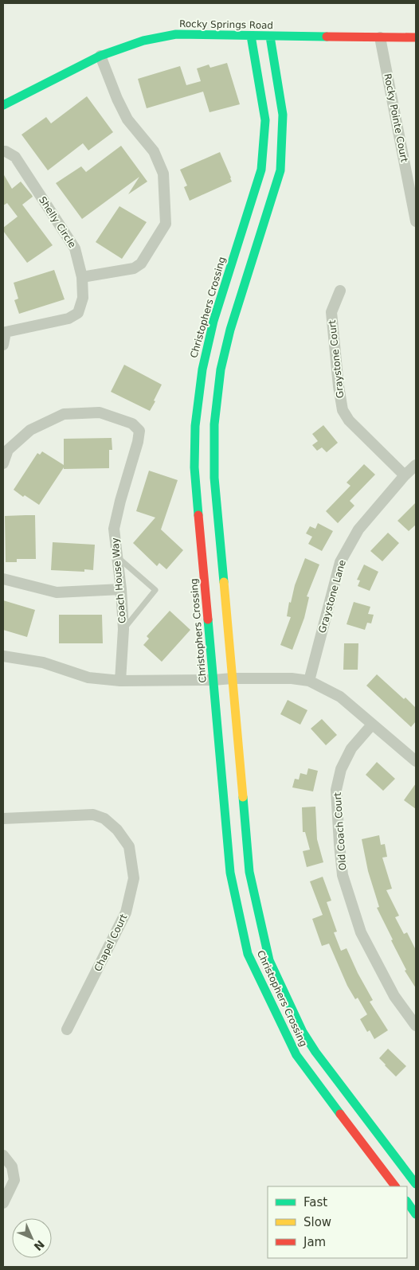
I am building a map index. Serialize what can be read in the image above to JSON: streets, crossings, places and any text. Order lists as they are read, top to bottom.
{
  "streets": {
    "street": [
      "Rocky Springs Road",
      "Rocky Pointe Court",
      "Shelly Circle",
      "Christophers Crossing",
      "Graystone Court",
      "Coach House Way",
      "Graystone Lane",
      "Old Coach Court",
      "Chapel Court"
    ]
  },
  "crossings": [
    ["Rocky Springs Road", "Rocky Pointe Court"],
    ["Rocky Springs Road", "Christophers Crossing"],
    ["Graystone Court", "Graystone Lane"]
  ],
  "legend": ["Fast", "Slow", "Jam"],
  "north": "bottom right"
}
